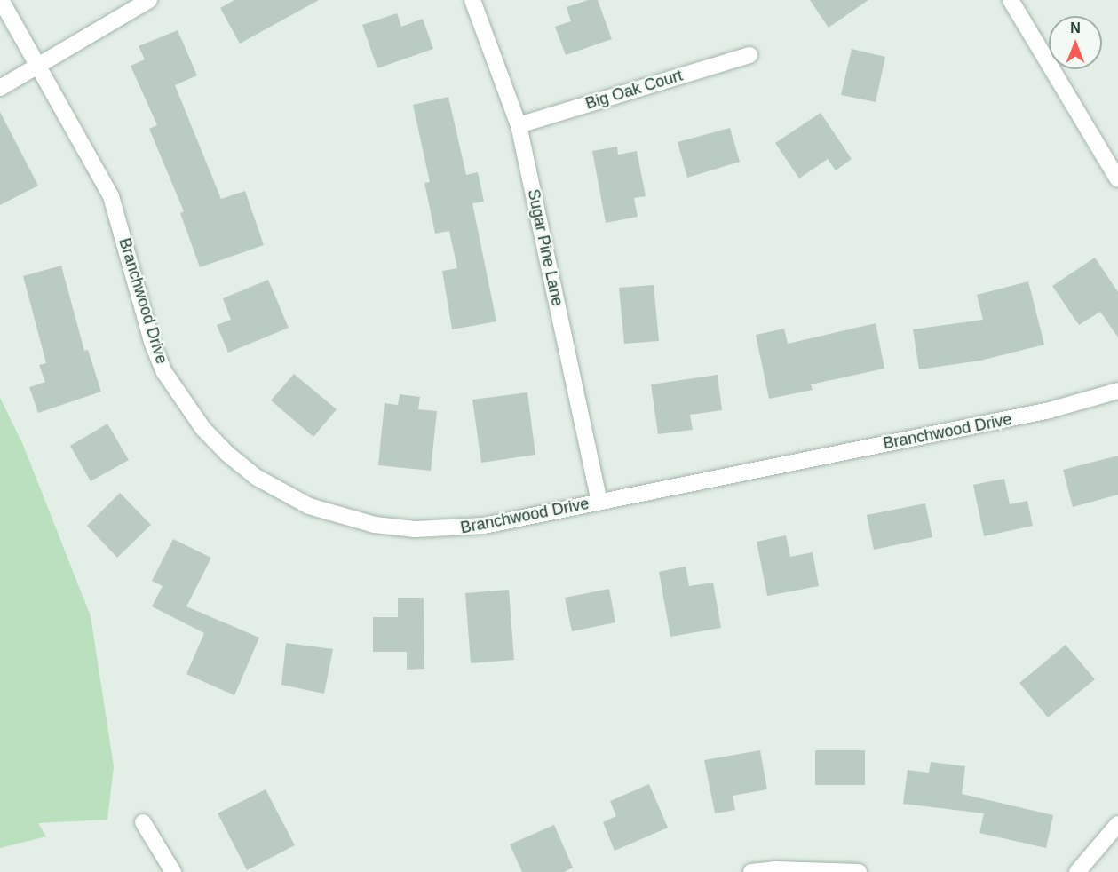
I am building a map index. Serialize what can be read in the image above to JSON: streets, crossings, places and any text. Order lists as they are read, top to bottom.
{
  "streets": {
    "street": ["Big Oak Court", "Sugar Pine Lane", "Branchwood Drive"]
  },
  "crossings": [
    ["Big Oak Court", "Sugar Pine Lane"],
    ["Sugar Pine Lane", "Branchwood Drive"]
  ],
  "north": "top"
}
